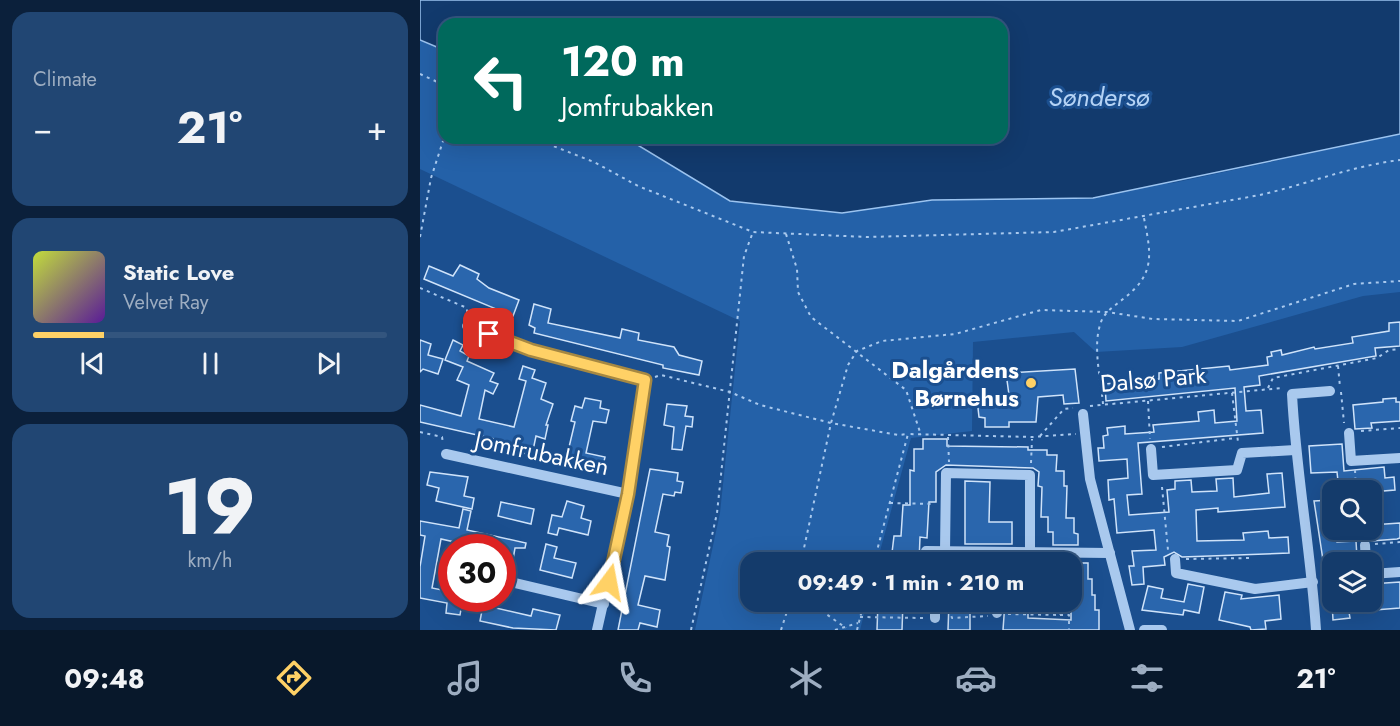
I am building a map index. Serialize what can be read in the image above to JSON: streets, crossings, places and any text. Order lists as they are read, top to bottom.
{
  "streets": {
    "street": ["Dalsø Park", "Jomfrubakken"]
  },
  "water": ["Søndersø"],
  "places": ["Dalgårdens Børnehus"],
  "page": {
    "tile": [
      "Climate",
      ["19", "km/h"]
    ],
    "turn": ["120 m", "Jomfrubakken"],
    "heat": ["−", "21°", "+"],
    "song": ["Static Love", "Velvet Ray"],
    "limit": "30",
    "trip": "09:49 · 1 min · 210 m",
    "tabs": ["09:48", "21°"]
  }
}
